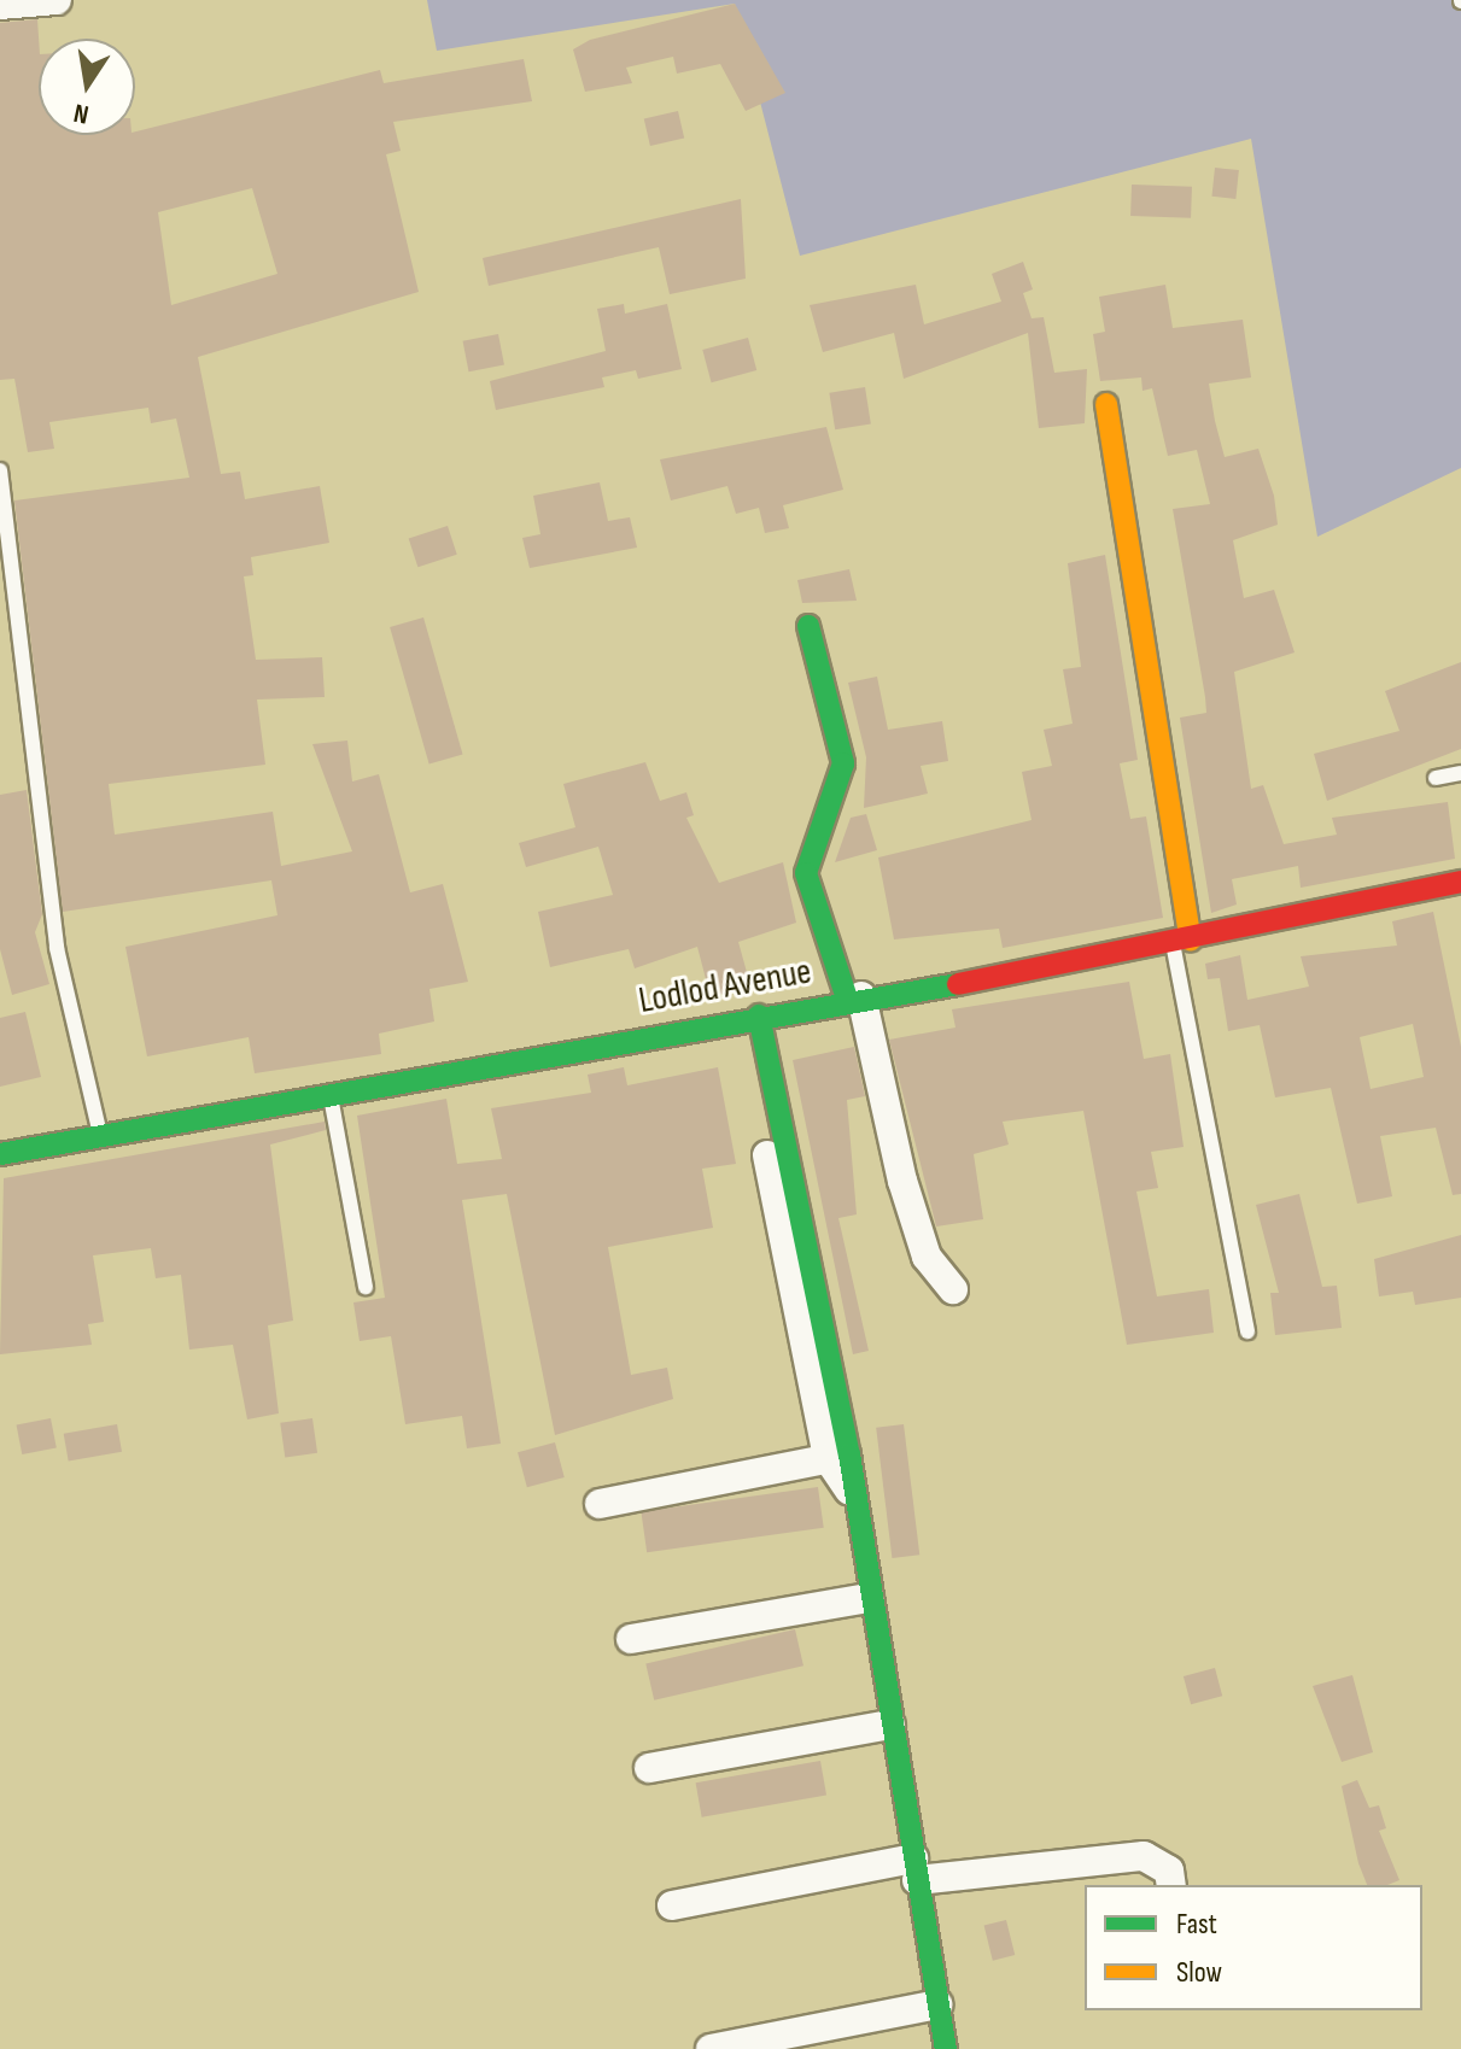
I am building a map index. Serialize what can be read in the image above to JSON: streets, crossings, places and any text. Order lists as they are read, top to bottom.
{
  "streets": {
    "street": ["Lodlod Avenue"]
  },
  "legend": ["Fast", "Slow"],
  "north": "bottom"
}
